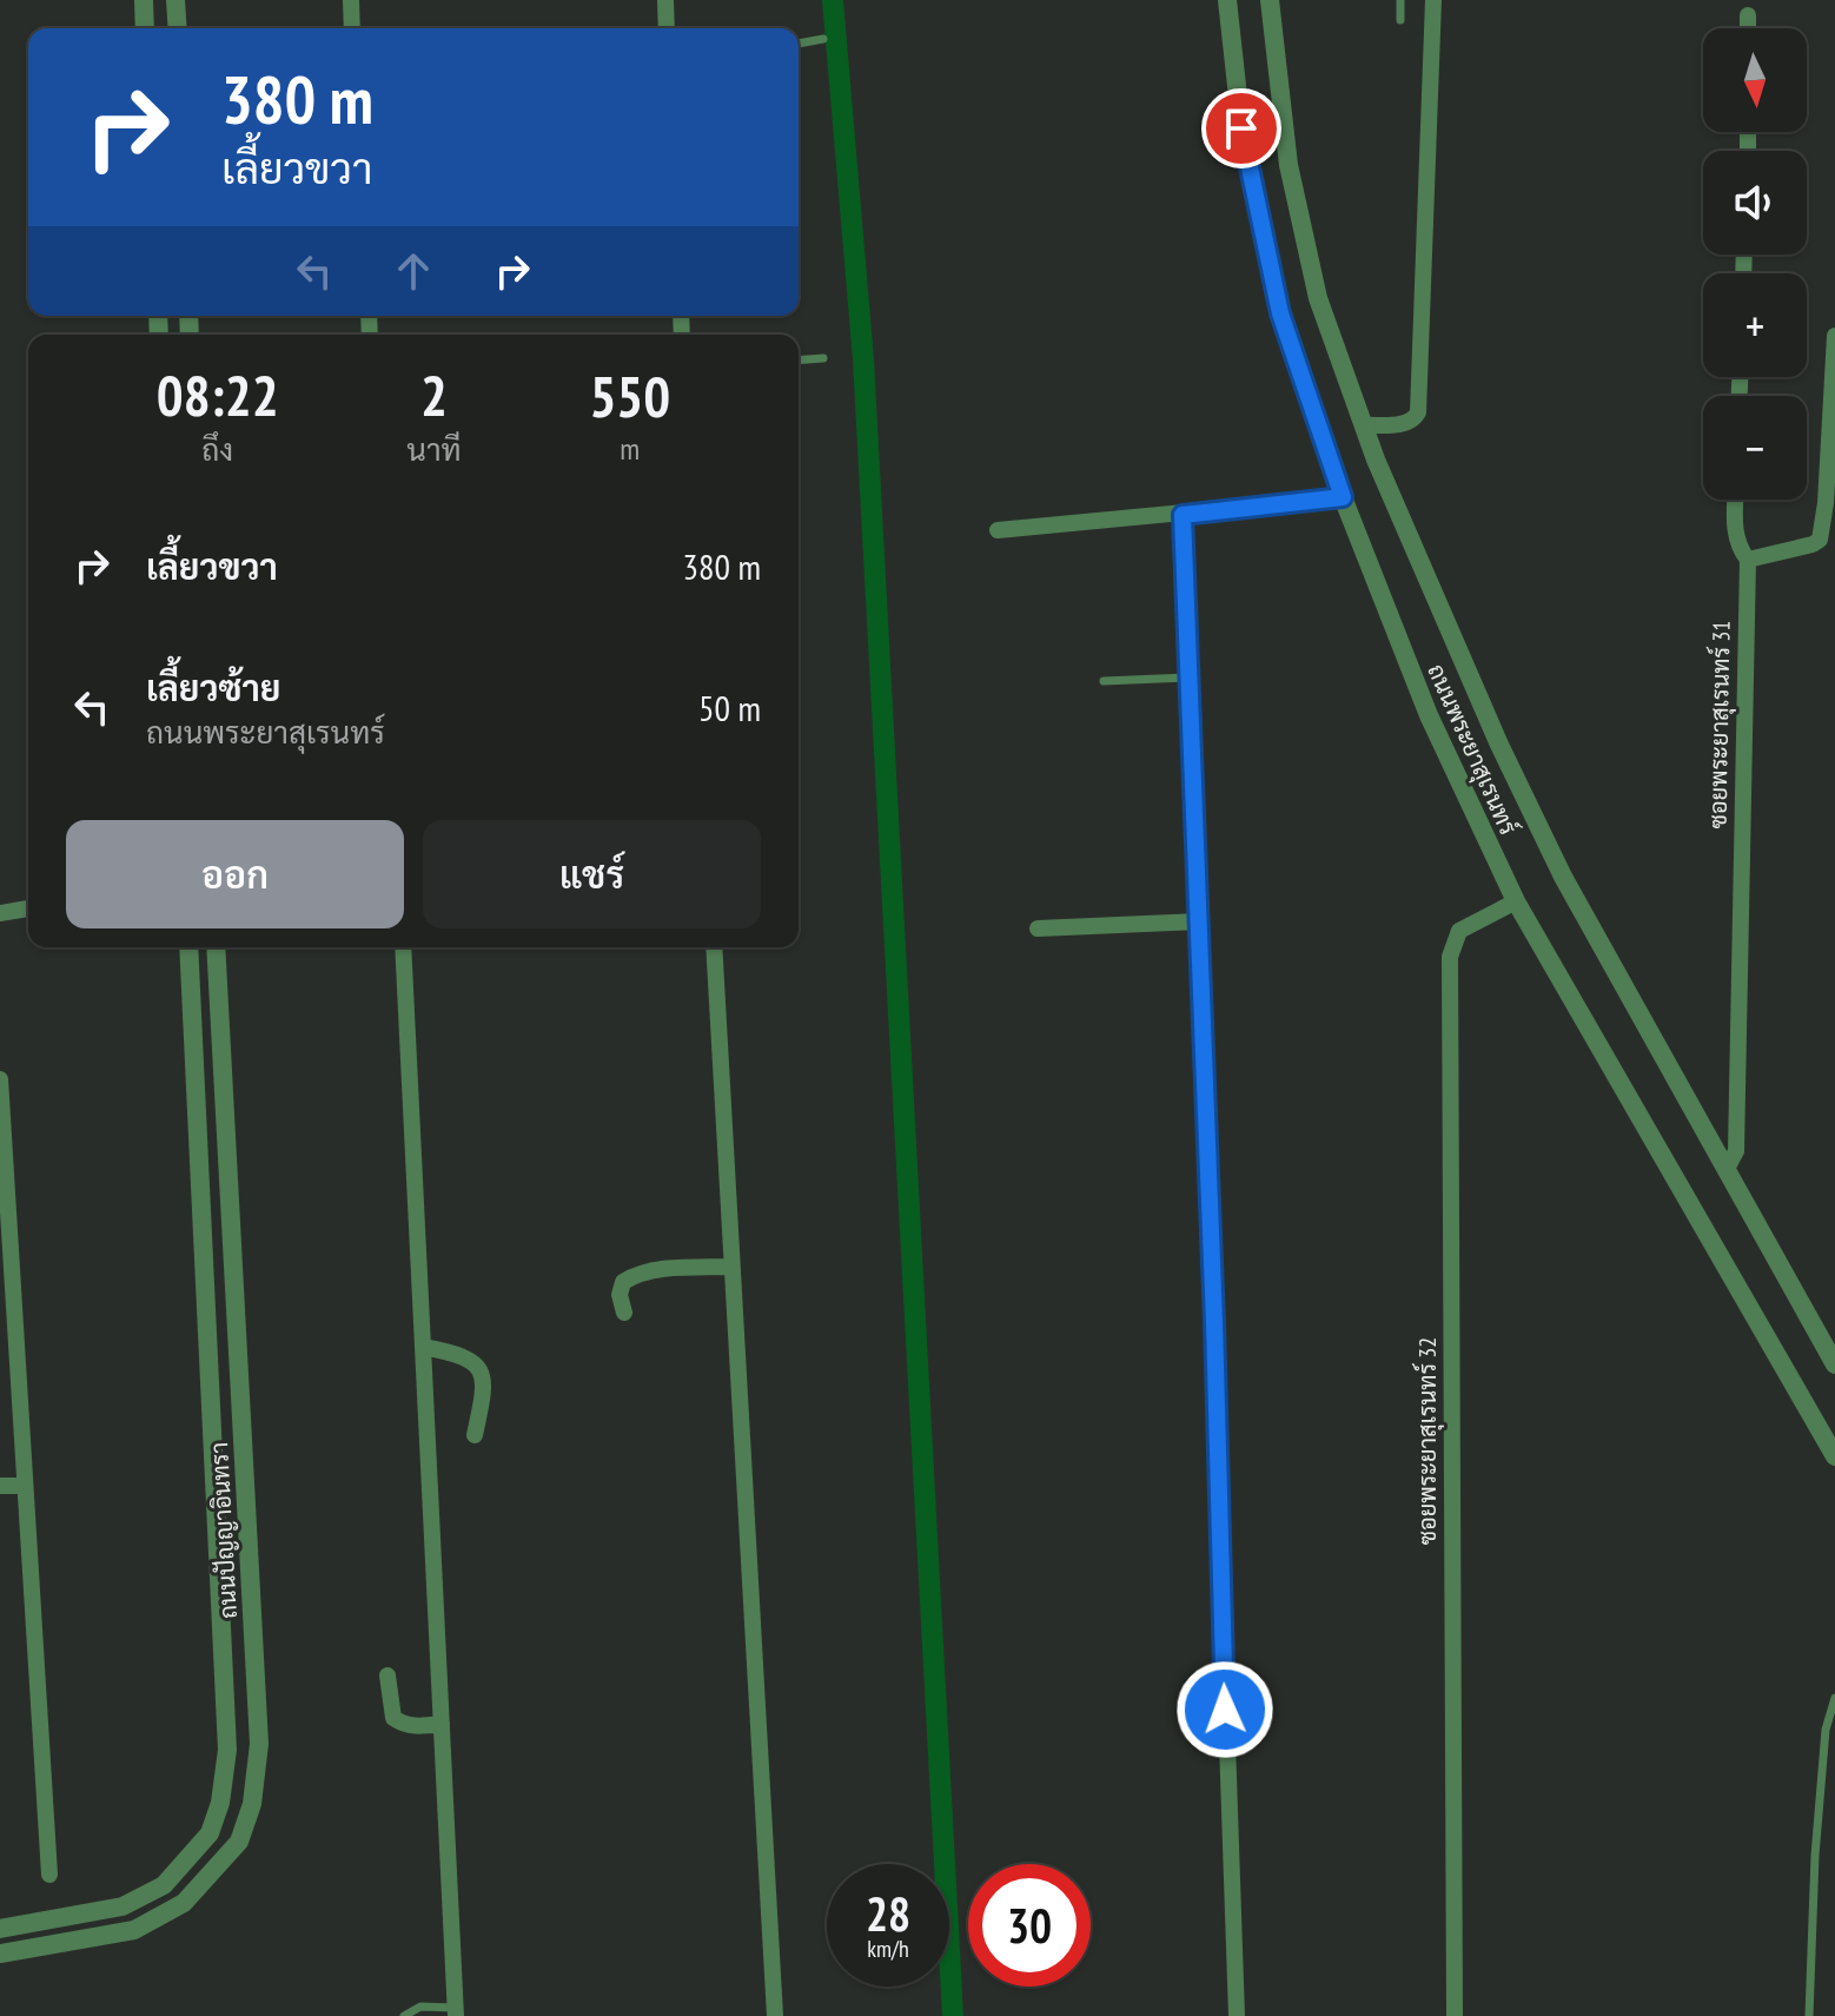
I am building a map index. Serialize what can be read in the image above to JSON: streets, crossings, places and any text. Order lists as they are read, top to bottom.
{
  "streets": {
    "street": [
      "ซอยพระยาสุเรนทร์ 31",
      "ถนนพระยาสุเรนทร์",
      "ซอยพระยาสุเรนทร์ 32",
      "ถนนปัญญาอินทรา"
    ]
  },
  "crossings": [
    ["ซอยพระยาสุเรนทร์ 31", "ถนนพระยาสุเรนทร์"],
    ["ถนนพระยาสุเรนทร์", "ซอยพระยาสุเรนทร์ 32"]
  ],
  "north": "bottom",
  "page": {
    "map_buttons": ["+", "−"],
    "turn": ["380 m", "เลี้ยวขวา"],
    "eta": [
      "08:22",
      "ถึง",
      "2",
      "นาที",
      "550",
      "m"
    ],
    "list": [
      {
        "name": "เลี้ยวขวา",
        "value": "380 m"
      },
      {
        "name": "เลี้ยวซ้าย",
        "note": "ถนนพระยาสุเรนทร์",
        "value": "50 m"
      }
    ],
    "buttons": ["ออก", "แชร์"],
    "speed": "28 km/h",
    "limit": "30"
  }
}
